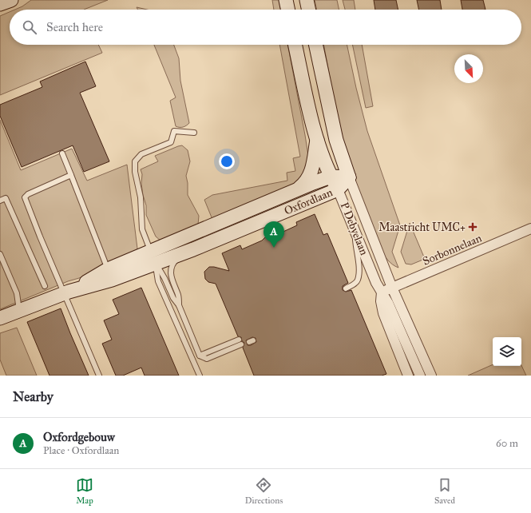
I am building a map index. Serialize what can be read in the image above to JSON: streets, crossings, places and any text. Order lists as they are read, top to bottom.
{
  "streets": {
    "street": ["Oxfordlaan", "P Debyelaan", "Sorbonnelaan"]
  },
  "crossings": [
    ["Oxfordlaan", "P Debyelaan"],
    ["P Debyelaan", "Sorbonnelaan"]
  ],
  "places": {
    "health": ["Maastricht UMC+"]
  },
  "north": "bottom right",
  "page": {
    "search": "Search here",
    "pins": "A",
    "heading": "Nearby",
    "list": [
      {
        "mark": "A",
        "name": "Oxfordgebouw",
        "note": "Place · Oxfordlaan",
        "value": "60 m"
      }
    ],
    "nav": ["Map", "Directions", "Saved"]
  }
}
